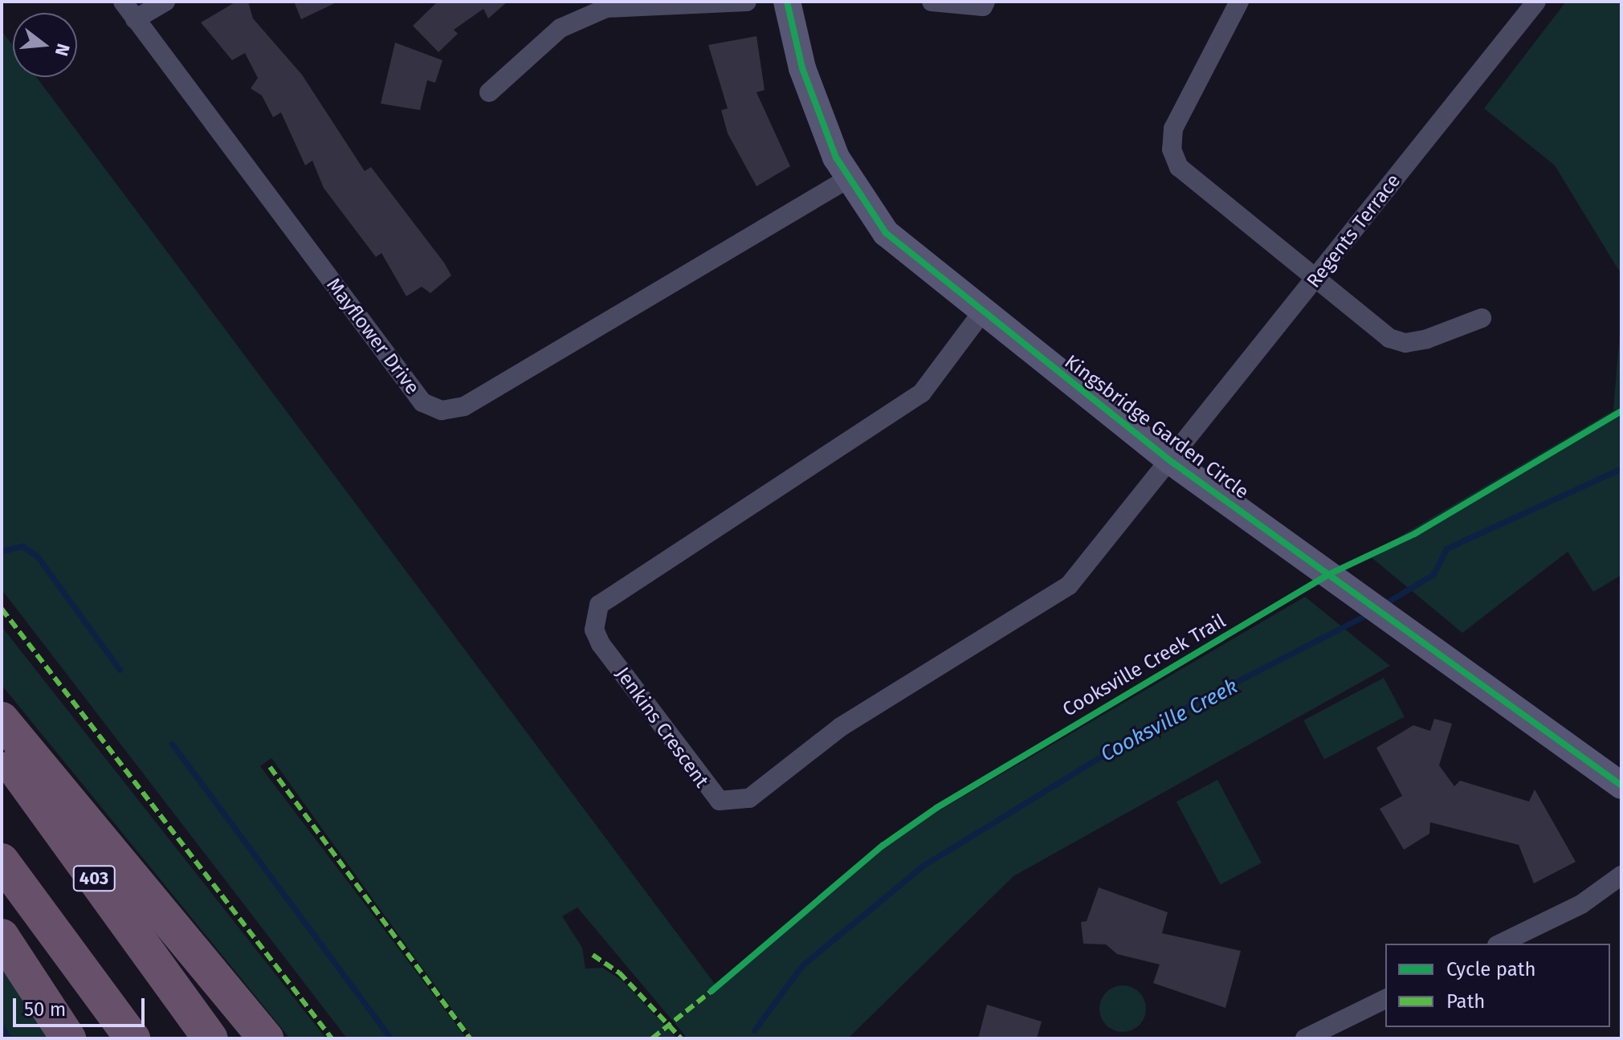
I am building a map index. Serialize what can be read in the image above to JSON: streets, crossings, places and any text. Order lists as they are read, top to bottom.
{
  "streets": {
    "highway": ["403"],
    "street": [
      "Regents Terrace",
      "Mayflower Drive",
      "Kingsbridge Garden Circle",
      "Jenkins Crescent"
    ],
    "cycle path": ["Cooksville Creek Trail"]
  },
  "crossings": [
    ["Regents Terrace", "Kingsbridge Garden Circle"],
    ["Regents Terrace", "Jenkins Crescent"],
    ["Mayflower Drive", "Kingsbridge Garden Circle"],
    ["Kingsbridge Garden Circle", "Jenkins Crescent"]
  ],
  "water": ["Cooksville Creek"],
  "legend": ["Cycle path", "Path"],
  "scale_bar": "50 m",
  "north": "right"
}
